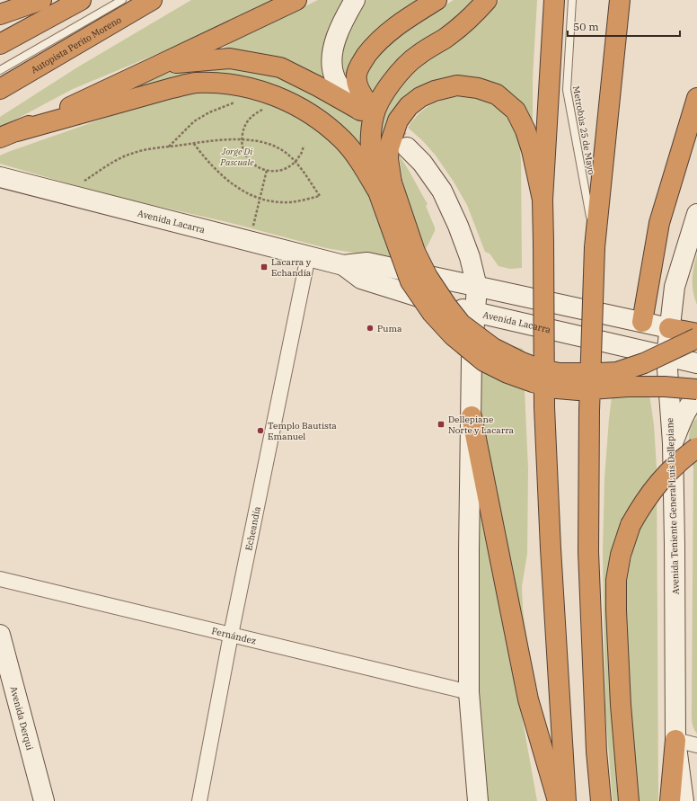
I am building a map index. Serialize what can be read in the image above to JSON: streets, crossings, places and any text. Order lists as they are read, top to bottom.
{
  "streets": {
    "highway": ["Autopista Perito Moreno"],
    "street": [
      "Avenida Lacarra",
      "Avenida Teniente General Luís Dellepiane",
      "Echeandía",
      "Fernández",
      "Avenida Derqui"
    ],
    "lane": ["Metrobús 25 de Mayo"]
  },
  "crossings": [
    ["Avenida Lacarra", "Avenida Teniente General Luís Dellepiane"],
    ["Avenida Lacarra", "Echeandía"],
    ["Echeandía", "Fernández"]
  ],
  "parks": ["Jorge Di Pascuale"],
  "places": {
    "transit": ["Lacarra y Echandía", "Dellepiane Norte y Lacarra"],
    "other": ["Puma", "Templo Bautista Emanuel"]
  },
  "scale_bar": "50 m"
}
